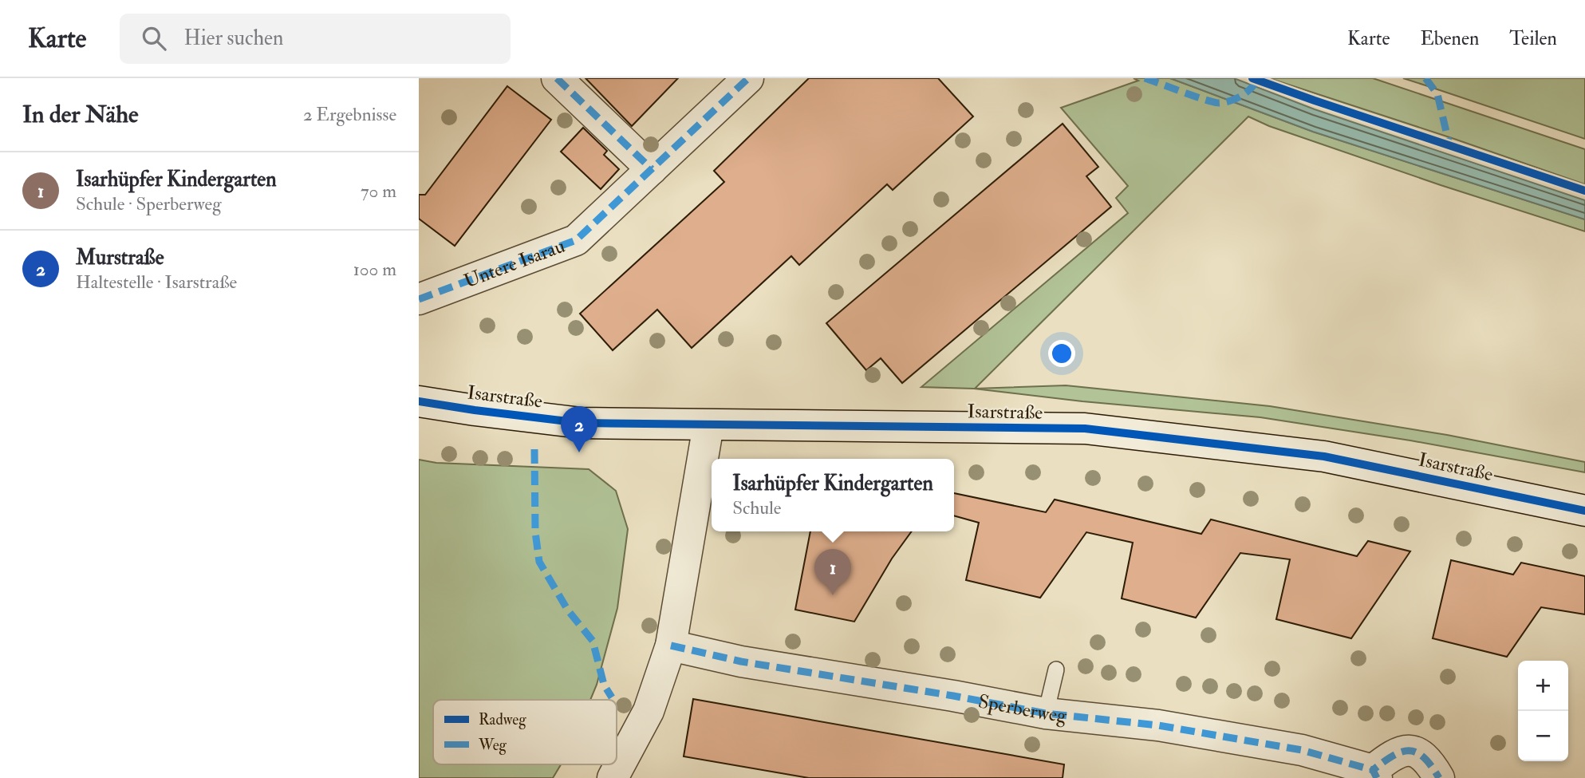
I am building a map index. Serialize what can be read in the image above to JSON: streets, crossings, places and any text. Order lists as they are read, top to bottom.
{
  "streets": {
    "street": ["Untere Isarau", "Isarstraße", "Sperberweg"]
  },
  "legend": ["Radweg", "Weg"],
  "page": {
    "header": "Karte",
    "search": "Hier suchen",
    "nav": ["Karte", "Ebenen", "Teilen"],
    "heading": ["In der Nähe", "2 Ergebnisse"],
    "list": [
      {
        "mark": "1",
        "name": "Isarhüpfer Kindergarten",
        "note": "Schule · Sperberweg",
        "value": "70 m"
      },
      {
        "mark": "2",
        "name": "Murstraße",
        "note": "Haltestelle · Isarstraße",
        "value": "100 m"
      }
    ],
    "pins": ["2", "1"],
    "popup": ["Isarhüpfer Kindergarten", "Schule"],
    "map_buttons": ["+", "−"]
  }
}
